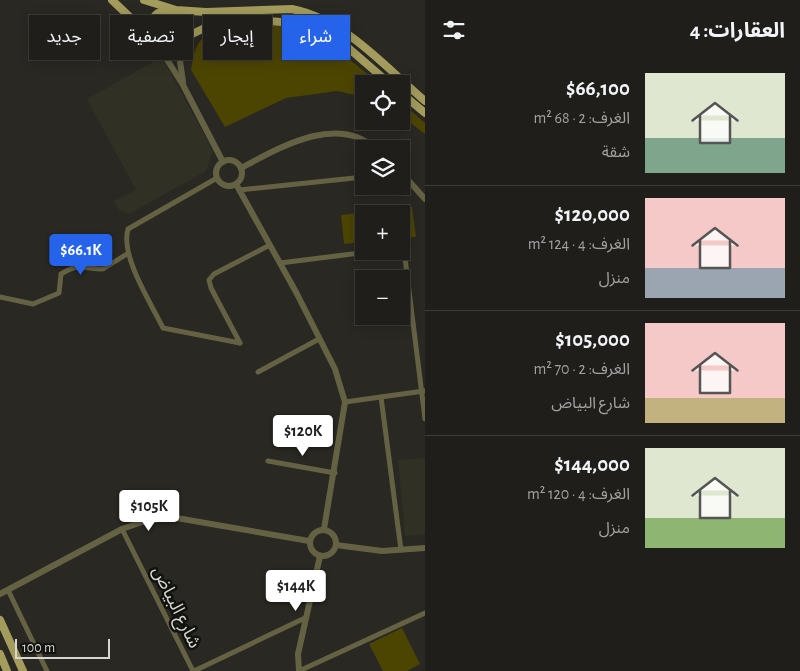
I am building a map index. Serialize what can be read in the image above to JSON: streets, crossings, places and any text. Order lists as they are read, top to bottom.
{
  "streets": {
    "street": ["شارع البياض"]
  },
  "scale_bar": "100 m",
  "page": {
    "heading": "العقارات: 4",
    "chip": [
      "شراء",
      "إيجار",
      "تصفية",
      "جديد"
    ],
    "list": [
      {
        "name": "$66,100",
        "note": "الغرف: 2 · 68 m² · شقة"
      },
      {
        "name": "$120,000",
        "note": "الغرف: 4 · 124 m² · منزل"
      },
      {
        "name": "$105,000",
        "note": "الغرف: 2 · 70 m² · شارع البياض"
      },
      {
        "name": "$144,000",
        "note": "الغرف: 4 · 120 m² · منزل"
      }
    ],
    "map_buttons": ["+", "−"],
    "price": [
      "$66.1K",
      "$120K",
      "$105K",
      "$144K"
    ],
    "scale": "100 m"
  }
}
